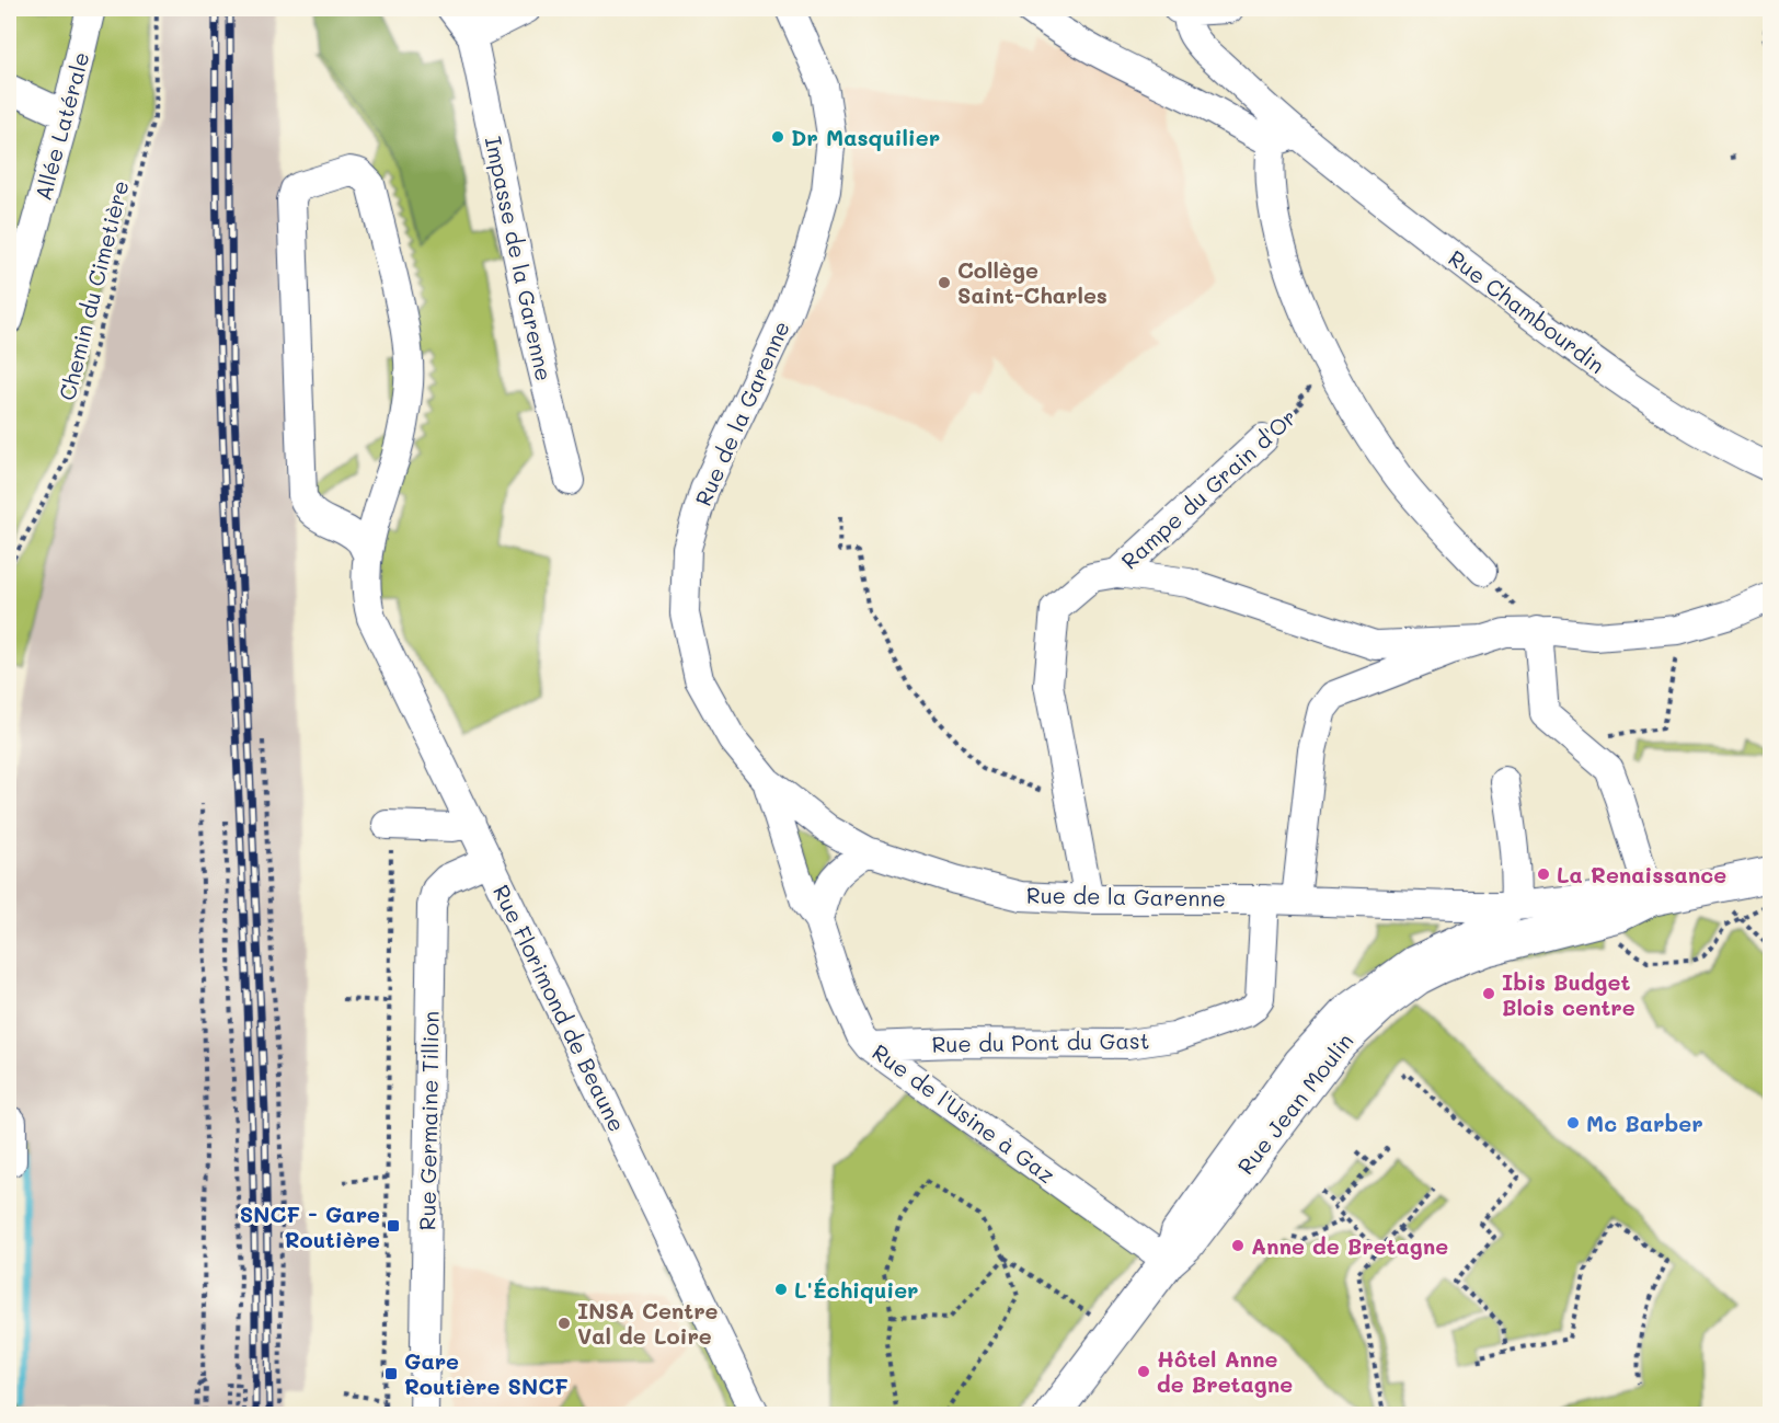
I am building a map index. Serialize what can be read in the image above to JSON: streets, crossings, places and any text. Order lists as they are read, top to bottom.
{
  "streets": {
    "main road": ["Rue Jean Moulin"],
    "street": [
      "Allée Latérale",
      "Impasse de la Garenne",
      "Rue Chambourdin",
      "Rue de la Garenne",
      "Rampe du Grain d'Or",
      "Rue Florimond de Beaune",
      "Rue du Pont du Gast",
      "Rue de l'Usine à Gaz",
      "Rue Germaine Tillion"
    ],
    "path": ["Chemin du Cimetière"]
  },
  "crossings": [
    ["Rue de la Garenne", "Rue du Pont du Gast"],
    ["Rue de la Garenne", "Rue Jean Moulin"],
    ["Rue de la Garenne", "Rue de l'Usine à Gaz"],
    ["Rue Florimond de Beaune", "Rue Germaine Tillion"],
    ["Rue du Pont du Gast", "Rue de l'Usine à Gaz"],
    ["Rue Jean Moulin", "Rue de l'Usine à Gaz"]
  ],
  "places": {
    "other": [
      "Dr Masquilier",
      "Collège Saint-Charles",
      "La Renaissance",
      "Ibis Budget Blois centre",
      "Mc Barber",
      "Anne de Bretagne",
      "L'Échiquier",
      "INSA Centre Val de Loire",
      "Hôtel Anne de Bretagne"
    ],
    "transit": ["SNCF - Gare Routière", "Gare Routière SNCF"]
  }
}
